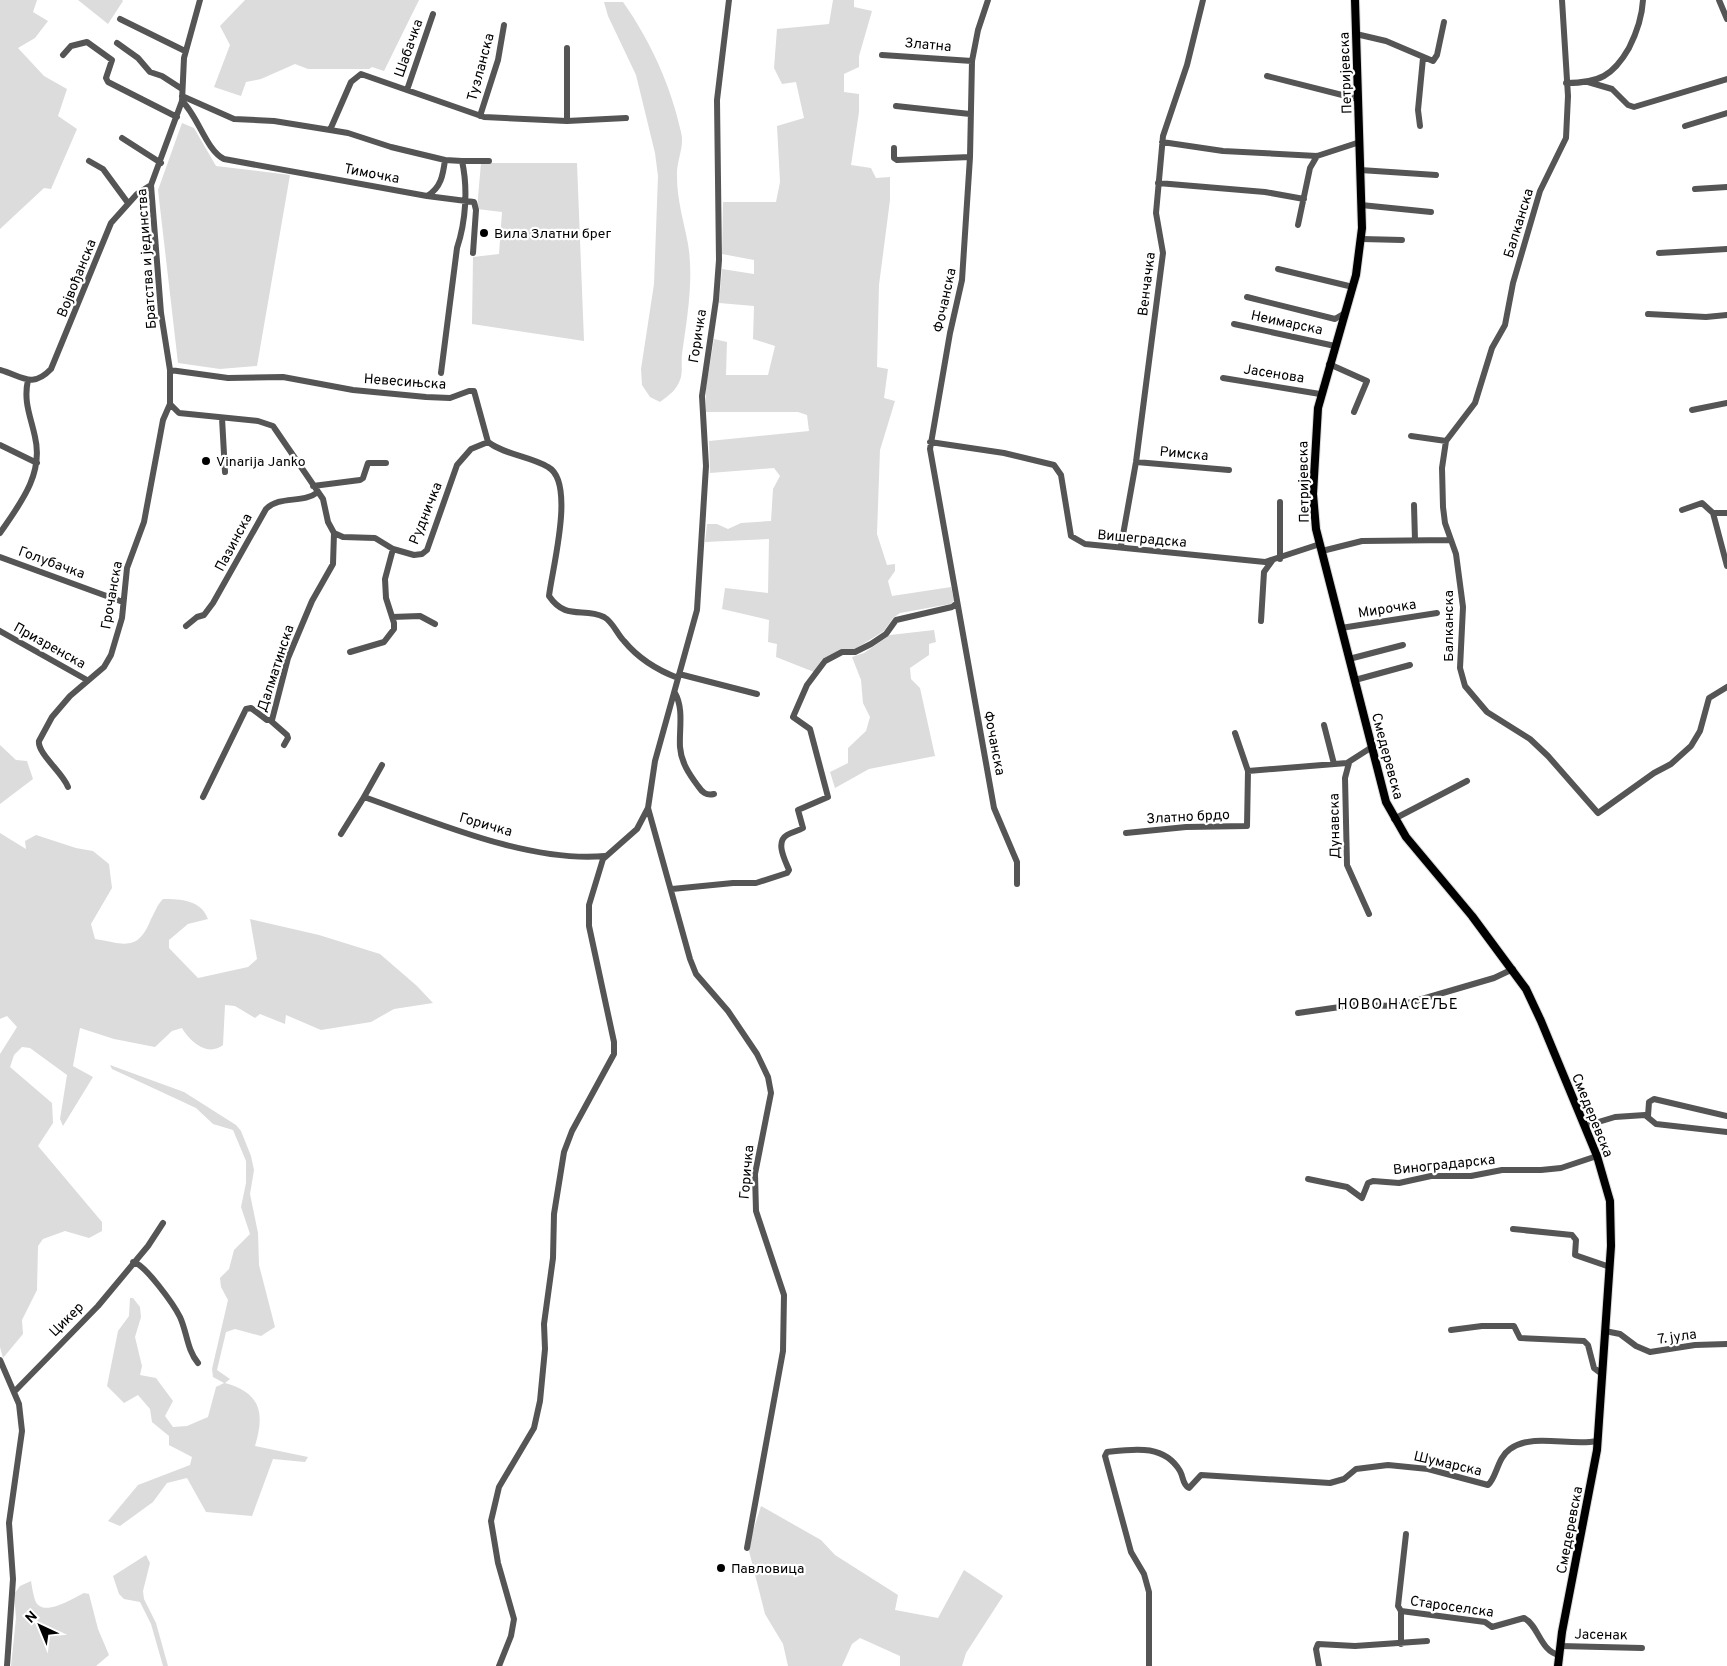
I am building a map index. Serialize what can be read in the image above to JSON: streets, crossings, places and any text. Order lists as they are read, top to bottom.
{
  "streets": {
    "main road": ["Петријевска", "Смедеревска"],
    "street": [
      "Златна",
      "Шабачка",
      "Тузланска",
      "Тимочка",
      "Балканска",
      "Братства и јединства",
      "Војвођанска",
      "Венчачка",
      "Фочанска",
      "Неимарска",
      "Горичка",
      "Јасенова",
      "Невесињска",
      "Римска",
      "Рудничка",
      "Вишеградска",
      "Пазинска",
      "Голубачка",
      "Грочанска",
      "Мирочка",
      "Призренска",
      "Далматинска",
      "Златно брдо",
      "Дунавска",
      "Виноградарска",
      "Цикер",
      "7. јула",
      "Шумарска",
      "Староселска",
      "Јасенак"
    ]
  },
  "crossings": [
    ["Златна", "Фочанска"],
    ["Петријевска", "Неимарска"],
    ["Петријевска", "Јасенова"],
    ["Петријевска", "Вишеградска"],
    ["Петријевска", "Мирочка"],
    ["Петријевска", "Смедеревска"],
    ["Тимочка", "Братства и јединства"],
    ["Балканска", "Вишеградска"],
    ["Братства и јединства", "Војвођанска"],
    ["Братства и јединства", "Невесињска"],
    ["Братства и јединства", "Грочанска"],
    ["Венчачка", "Римска"],
    ["Венчачка", "Вишеградска"],
    ["Фочанска", "Вишеградска"],
    ["Невесињска", "Рудничка"],
    ["Рудничка", "Далматинска"],
    ["Голубачка", "Грочанска"],
    ["Грочанска", "Призренска"],
    ["Мирочка", "Смедеревска"],
    ["Смедеревска", "Виноградарска"],
    ["Смедеревска", "7. јула"],
    ["Смедеревска", "Шумарска"],
    ["Смедеревска", "Староселска"],
    ["Смедеревска", "Јасенак"],
    ["Староселска", "Јасенак"]
  ],
  "districts": ["НОВО НАСЕЉЕ"],
  "places": ["Вила Златни брег", "Vinarija Janko", "Павловица"],
  "north": "top left"
}
